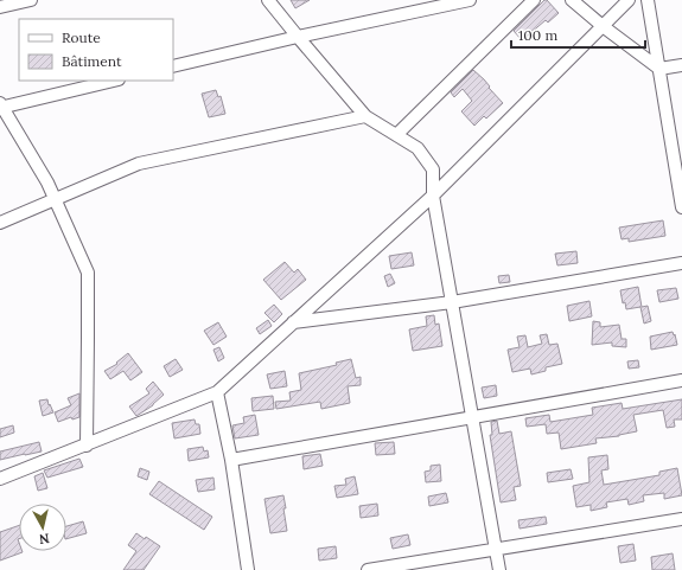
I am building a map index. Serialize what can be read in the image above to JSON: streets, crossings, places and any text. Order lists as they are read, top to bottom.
{
  "legend": ["Route", "Bâtiment"],
  "scale_bar": "100 m",
  "north": "bottom"
}
